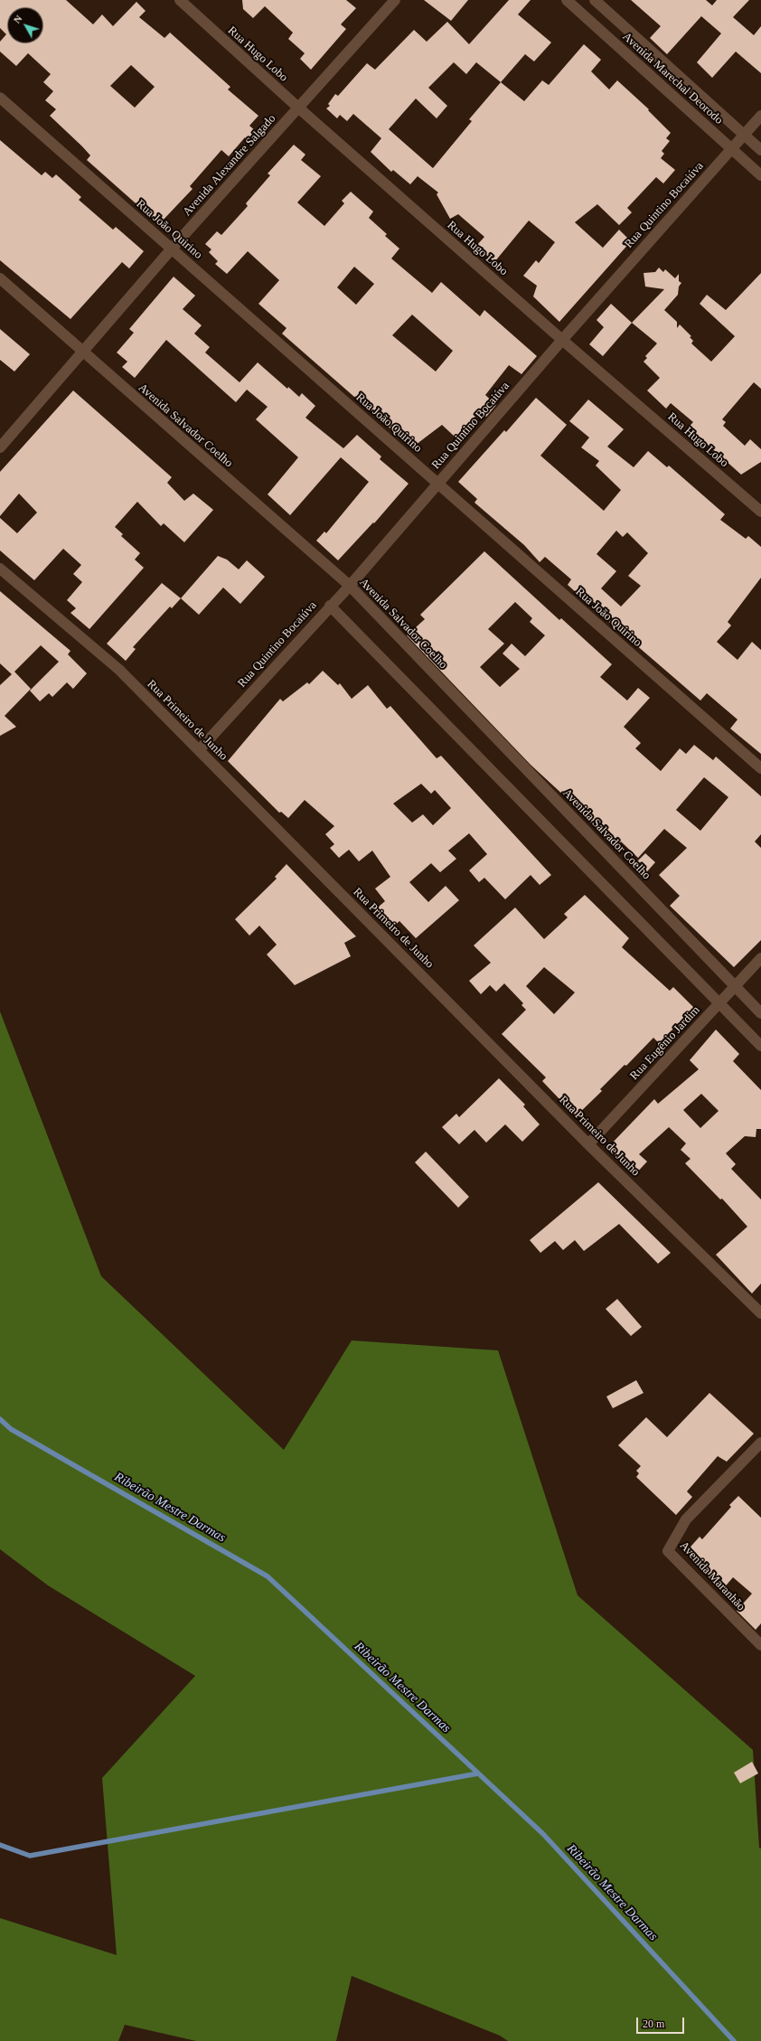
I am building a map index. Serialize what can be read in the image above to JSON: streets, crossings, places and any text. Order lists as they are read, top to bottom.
{
  "streets": {
    "street": [
      "Rua Hugo Lobo",
      "Avenida Marechal Deorodo",
      "Avenida Alexandre Salgado",
      "Rua Quintino Bocaiúva",
      "Rua João Quirino",
      "Avenida Salvador Coelho",
      "Rua Primeiro de Junho",
      "Rua Eugênio Jardim",
      "Avenida Maranhão"
    ]
  },
  "crossings": [
    ["Rua Hugo Lobo", "Avenida Alexandre Salgado"],
    ["Rua Hugo Lobo", "Rua Quintino Bocaiúva"],
    ["Avenida Marechal Deorodo", "Rua Quintino Bocaiúva"],
    ["Avenida Alexandre Salgado", "Rua João Quirino"],
    ["Avenida Alexandre Salgado", "Avenida Salvador Coelho"],
    ["Rua Quintino Bocaiúva", "Rua João Quirino"],
    ["Rua Quintino Bocaiúva", "Avenida Salvador Coelho"],
    ["Rua Quintino Bocaiúva", "Rua Primeiro de Junho"],
    ["Avenida Salvador Coelho", "Rua Eugênio Jardim"],
    ["Rua Primeiro de Junho", "Rua Eugênio Jardim"]
  ],
  "water": ["Ribeirão Mestre Darmas"],
  "scale_bar": "20 m",
  "north": "top left"
}
